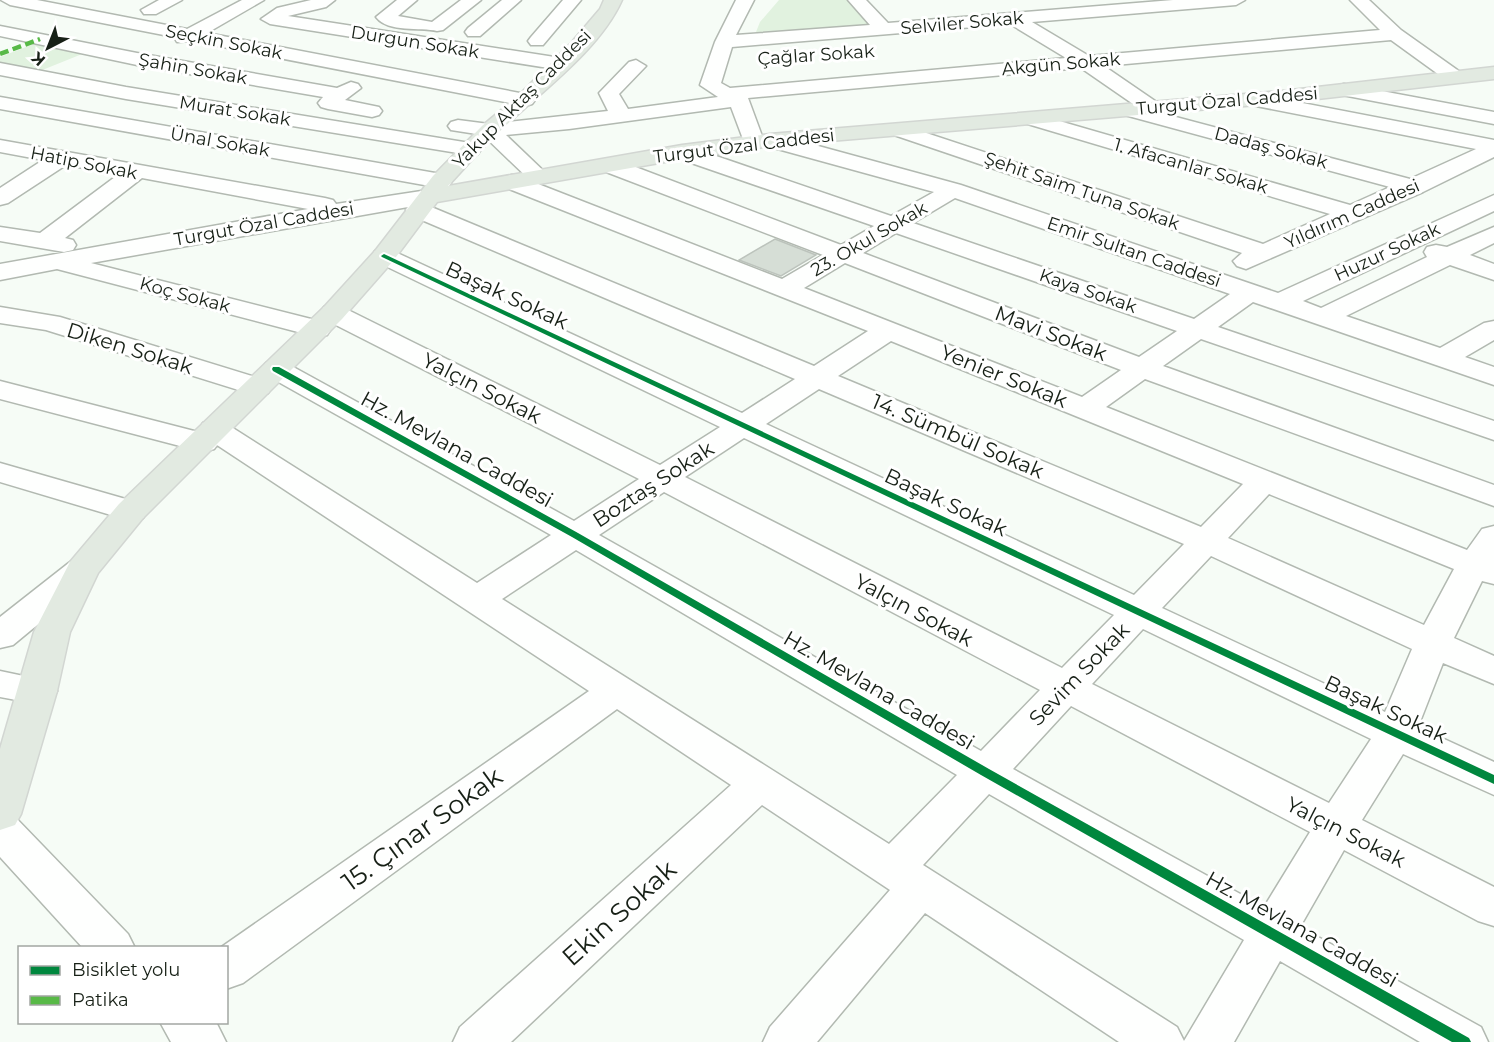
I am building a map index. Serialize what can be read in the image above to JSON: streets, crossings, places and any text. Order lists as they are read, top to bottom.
{
  "streets": {
    "main road": ["Yakup Aktaş Caddesi", "Turgut Özal Caddesi"],
    "street": [
      "Selviler Sokak",
      "Seçkin Sokak",
      "Durgun Sokak",
      "Çağlar Sokak",
      "Akgün Sokak",
      "Şahin Sokak",
      "Murat Sokak",
      "Ünal Sokak",
      "Dadaş Sokak",
      "Hatip Sokak",
      "1. Afacanlar Sokak",
      "Şehit Saim Tuna Sokak",
      "Yıldırım Caddesi",
      "23. Okul Sokak",
      "Emir Sultan Caddesi",
      "Huzur Sokak",
      "Kaya Sokak",
      "Koç Sokak",
      "Başak Sokak",
      "Mavi Sokak",
      "Diken Sokak",
      "Yenier Sokak",
      "Yalçın Sokak",
      "14. Sümbül Sokak",
      "Hz. Mevlana Caddesi",
      "Boztaş Sokak",
      "Sevim Sokak",
      "15. Çınar Sokak",
      "Ekin Sokak"
    ]
  },
  "crossings": [
    ["Seçkin Sokak", "Yakup Aktaş Caddesi"],
    ["Durgun Sokak", "Yakup Aktaş Caddesi"],
    ["Akgün Sokak", "Yakup Aktaş Caddesi"],
    ["Yakup Aktaş Caddesi", "Turgut Özal Caddesi"],
    ["Yakup Aktaş Caddesi", "Murat Sokak"],
    ["Yakup Aktaş Caddesi", "Ünal Sokak"],
    ["Yakup Aktaş Caddesi", "Koç Sokak"],
    ["Yakup Aktaş Caddesi", "Başak Sokak"],
    ["Yakup Aktaş Caddesi", "Diken Sokak"],
    ["Yakup Aktaş Caddesi", "Yalçın Sokak"],
    ["Yakup Aktaş Caddesi", "14. Sümbül Sokak"],
    ["Yakup Aktaş Caddesi", "Hz. Mevlana Caddesi"],
    ["Turgut Özal Caddesi", "Ünal Sokak"],
    ["Turgut Özal Caddesi", "Dadaş Sokak"],
    ["Turgut Özal Caddesi", "Hatip Sokak"],
    ["Turgut Özal Caddesi", "1. Afacanlar Sokak"],
    ["Turgut Özal Caddesi", "Şehit Saim Tuna Sokak"],
    ["Turgut Özal Caddesi", "Emir Sultan Caddesi"],
    ["Turgut Özal Caddesi", "Kaya Sokak"],
    ["Turgut Özal Caddesi", "Koç Sokak"],
    ["Turgut Özal Caddesi", "Mavi Sokak"],
    ["Turgut Özal Caddesi", "Yenier Sokak"],
    ["Turgut Özal Caddesi", "14. Sümbül Sokak"],
    ["Ünal Sokak", "14. Sümbül Sokak"],
    ["Dadaş Sokak", "Yıldırım Caddesi"],
    ["1. Afacanlar Sokak", "Yıldırım Caddesi"],
    ["Şehit Saim Tuna Sokak", "Yıldırım Caddesi"],
    ["Yıldırım Caddesi", "Emir Sultan Caddesi"],
    ["23. Okul Sokak", "Emir Sultan Caddesi"],
    ["23. Okul Sokak", "Kaya Sokak"],
    ["23. Okul Sokak", "Mavi Sokak"],
    ["23. Okul Sokak", "Yenier Sokak"],
    ["Emir Sultan Caddesi", "Huzur Sokak"],
    ["Koç Sokak", "Yalçın Sokak"],
    ["Başak Sokak", "Boztaş Sokak"],
    ["Başak Sokak", "Sevim Sokak"],
    ["Diken Sokak", "Hz. Mevlana Caddesi"],
    ["Yenier Sokak", "Boztaş Sokak"],
    ["Yenier Sokak", "Sevim Sokak"],
    ["Yalçın Sokak", "Boztaş Sokak"],
    ["Yalçın Sokak", "Sevim Sokak"],
    ["14. Sümbül Sokak", "Boztaş Sokak"],
    ["14. Sümbül Sokak", "Sevim Sokak"],
    ["Hz. Mevlana Caddesi", "Boztaş Sokak"],
    ["Hz. Mevlana Caddesi", "Sevim Sokak"]
  ],
  "legend": ["Bisiklet yolu", "Patika"],
  "north": "bottom left"
}
